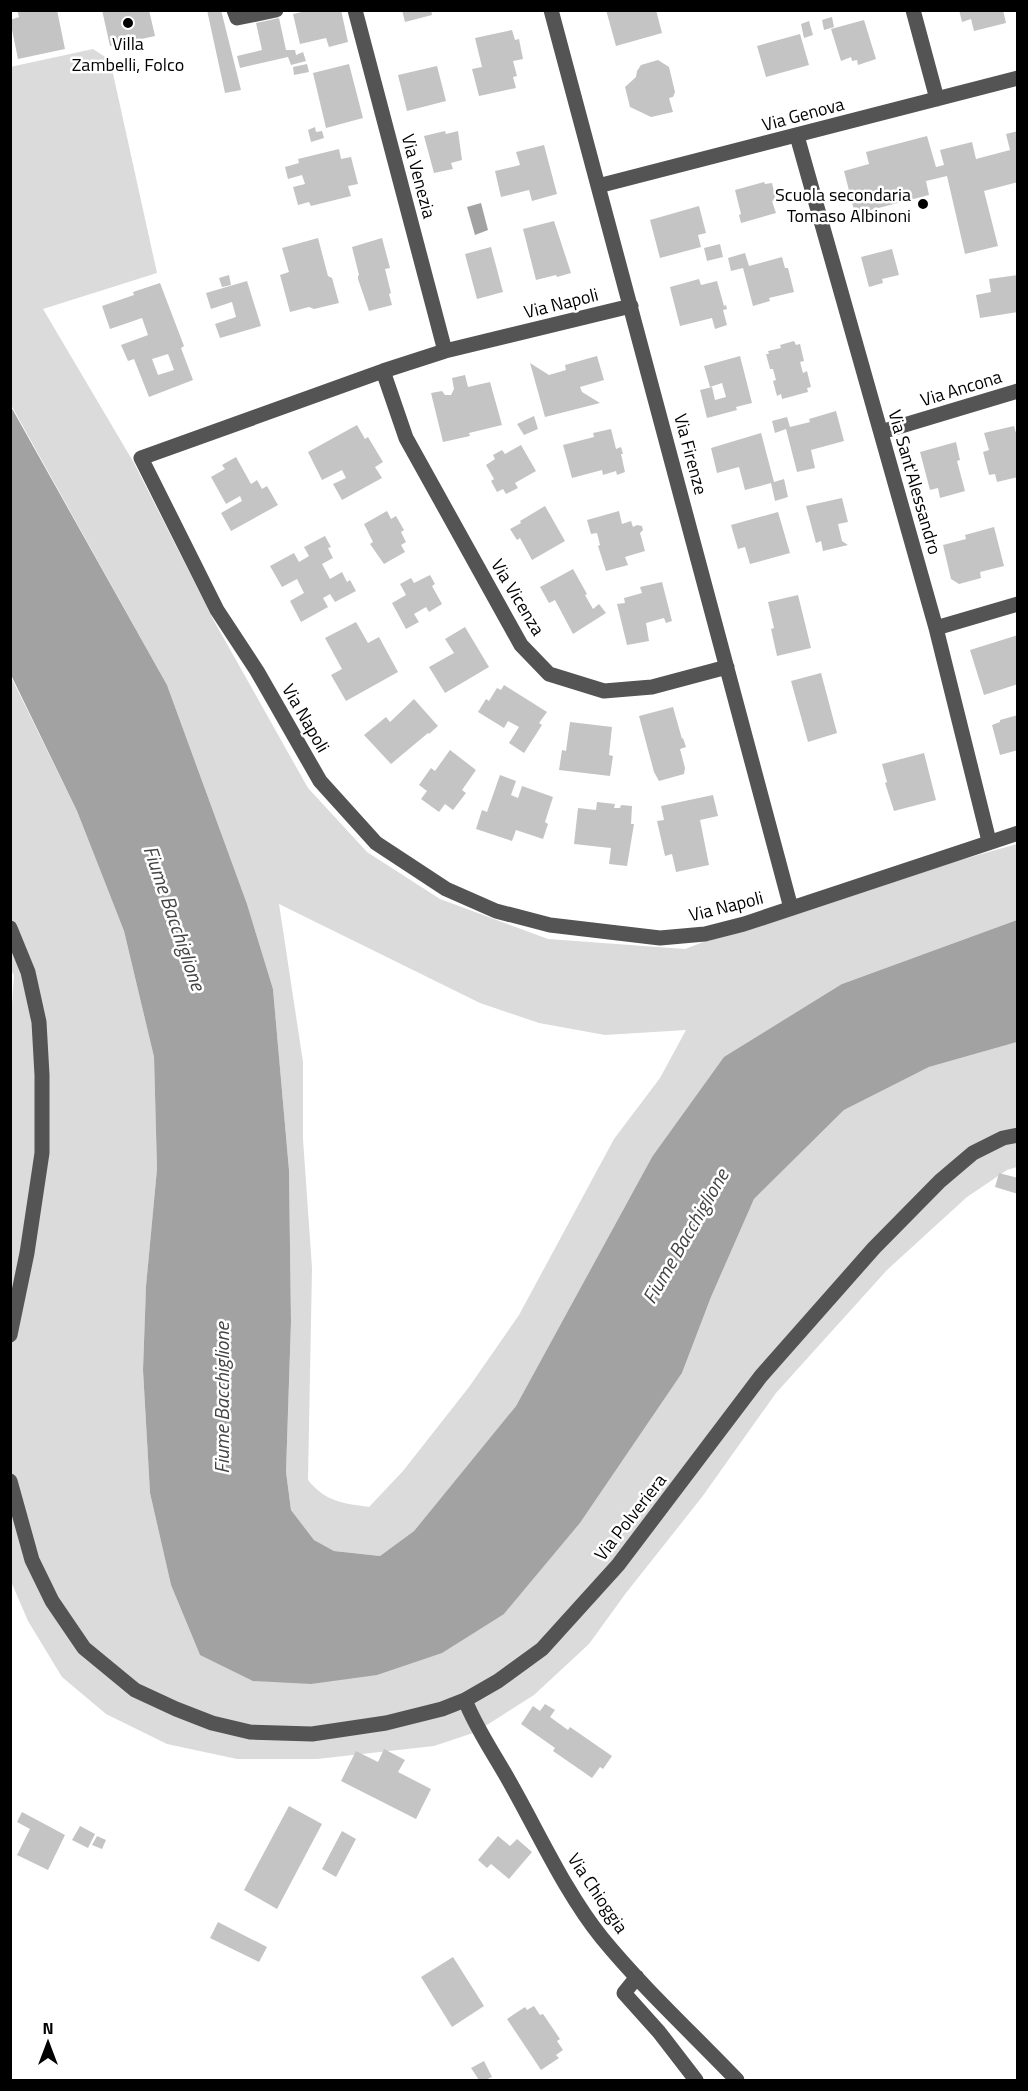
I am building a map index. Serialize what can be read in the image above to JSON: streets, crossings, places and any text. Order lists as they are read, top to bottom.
{
  "streets": {
    "street": [
      "Via Genova",
      "Via Venezia",
      "Via Napoli",
      "Via Ancona",
      "Via Firenze",
      "Via Sant'Alessandro",
      "Via Vicenza",
      "Via Polveriera",
      "Via Chioggia"
    ]
  },
  "crossings": [
    ["Via Genova", "Via Firenze"],
    ["Via Genova", "Via Sant'Alessandro"],
    ["Via Venezia", "Via Napoli"],
    ["Via Napoli", "Via Firenze"],
    ["Via Napoli", "Via Sant'Alessandro"],
    ["Via Napoli", "Via Vicenza"],
    ["Via Ancona", "Via Sant'Alessandro"],
    ["Via Firenze", "Via Vicenza"],
    ["Via Polveriera", "Via Chioggia"]
  ],
  "water": ["Fiume Bacchiglione"],
  "places": ["Villa Zambelli, Folco", "Scuola secondaria Tomaso Albinoni"],
  "north": "top"
}
